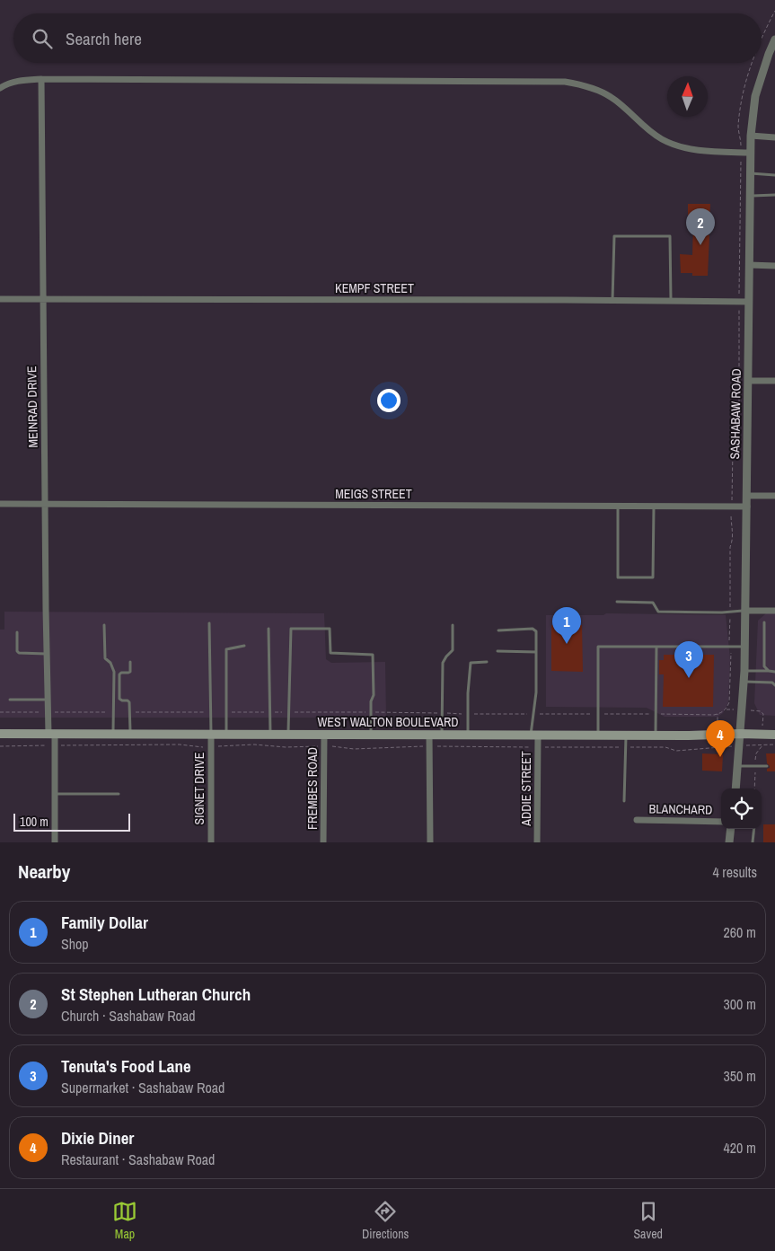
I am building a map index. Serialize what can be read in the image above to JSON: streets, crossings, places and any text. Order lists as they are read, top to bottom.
{
  "streets": {
    "main road": ["WEST WALTON BOULEVARD"],
    "street": [
      "KEMPF STREET",
      "MEINRAD DRIVE",
      "SASHABAW ROAD",
      "MEIGS STREET",
      "SIGNET DRIVE",
      "FREMBES ROAD",
      "ADDIE STREET",
      "BLANCHARD"
    ]
  },
  "crossings": [
    ["KEMPF STREET", "MEINRAD DRIVE"],
    ["KEMPF STREET", "SASHABAW ROAD"],
    ["MEINRAD DRIVE", "MEIGS STREET"],
    ["MEINRAD DRIVE", "WEST WALTON BOULEVARD"],
    ["SASHABAW ROAD", "MEIGS STREET"],
    ["SASHABAW ROAD", "WEST WALTON BOULEVARD"],
    ["WEST WALTON BOULEVARD", "SIGNET DRIVE"],
    ["WEST WALTON BOULEVARD", "FREMBES ROAD"],
    ["WEST WALTON BOULEVARD", "ADDIE STREET"]
  ],
  "scale_bar": "100 m",
  "north": "top",
  "page": {
    "search": "Search here",
    "pins": [
      "2",
      "1",
      "3",
      "4"
    ],
    "scale": "100 m",
    "heading": ["Nearby", "4 results"],
    "list": [
      {
        "mark": "1",
        "name": "Family Dollar",
        "note": "Shop",
        "value": "260 m"
      },
      {
        "mark": "2",
        "name": "St Stephen Lutheran Church",
        "note": "Church · Sashabaw Road",
        "value": "300 m"
      },
      {
        "mark": "3",
        "name": "Tenuta's Food Lane",
        "note": "Supermarket · Sashabaw Road",
        "value": "350 m"
      },
      {
        "mark": "4",
        "name": "Dixie Diner",
        "note": "Restaurant · Sashabaw Road",
        "value": "420 m"
      }
    ],
    "nav": ["Map", "Directions", "Saved"]
  }
}
